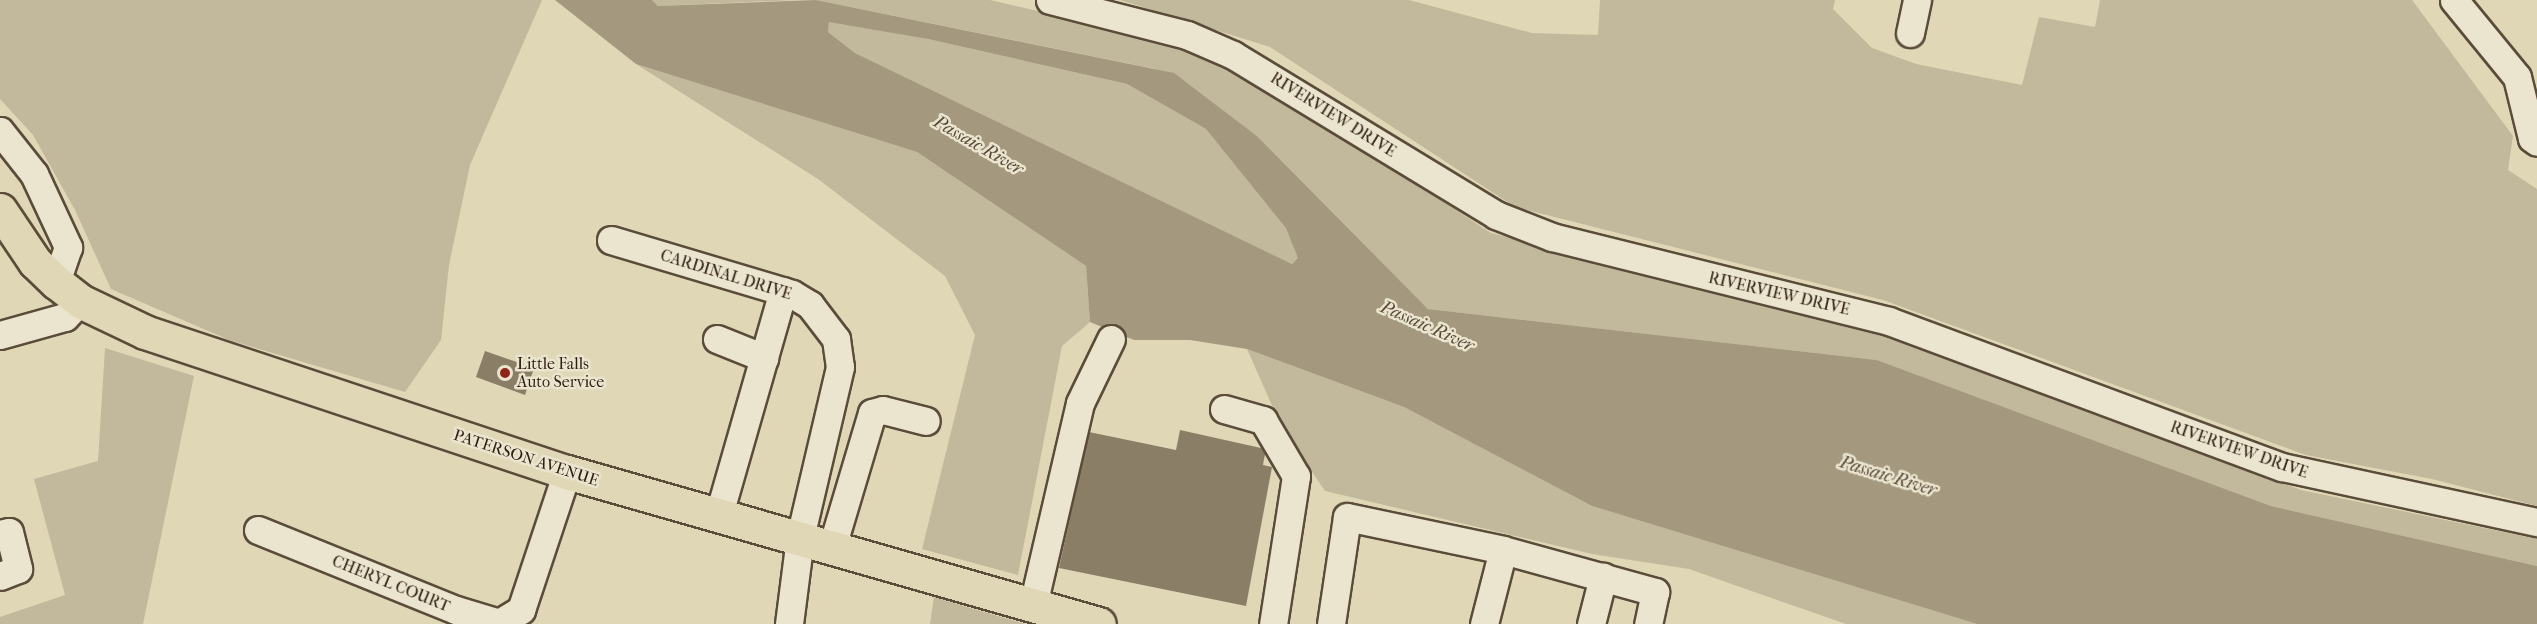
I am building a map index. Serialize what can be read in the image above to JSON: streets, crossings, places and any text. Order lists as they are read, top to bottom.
{
  "streets": {
    "main road": ["PATERSON AVENUE"],
    "street": ["RIVERVIEW DRIVE", "CARDINAL DRIVE", "CHERYL COURT"]
  },
  "crossings": [
    ["CARDINAL DRIVE", "PATERSON AVENUE"],
    ["PATERSON AVENUE", "CHERYL COURT"]
  ],
  "water": ["Passaic River"],
  "places": ["Little Falls Auto Service"]
}
